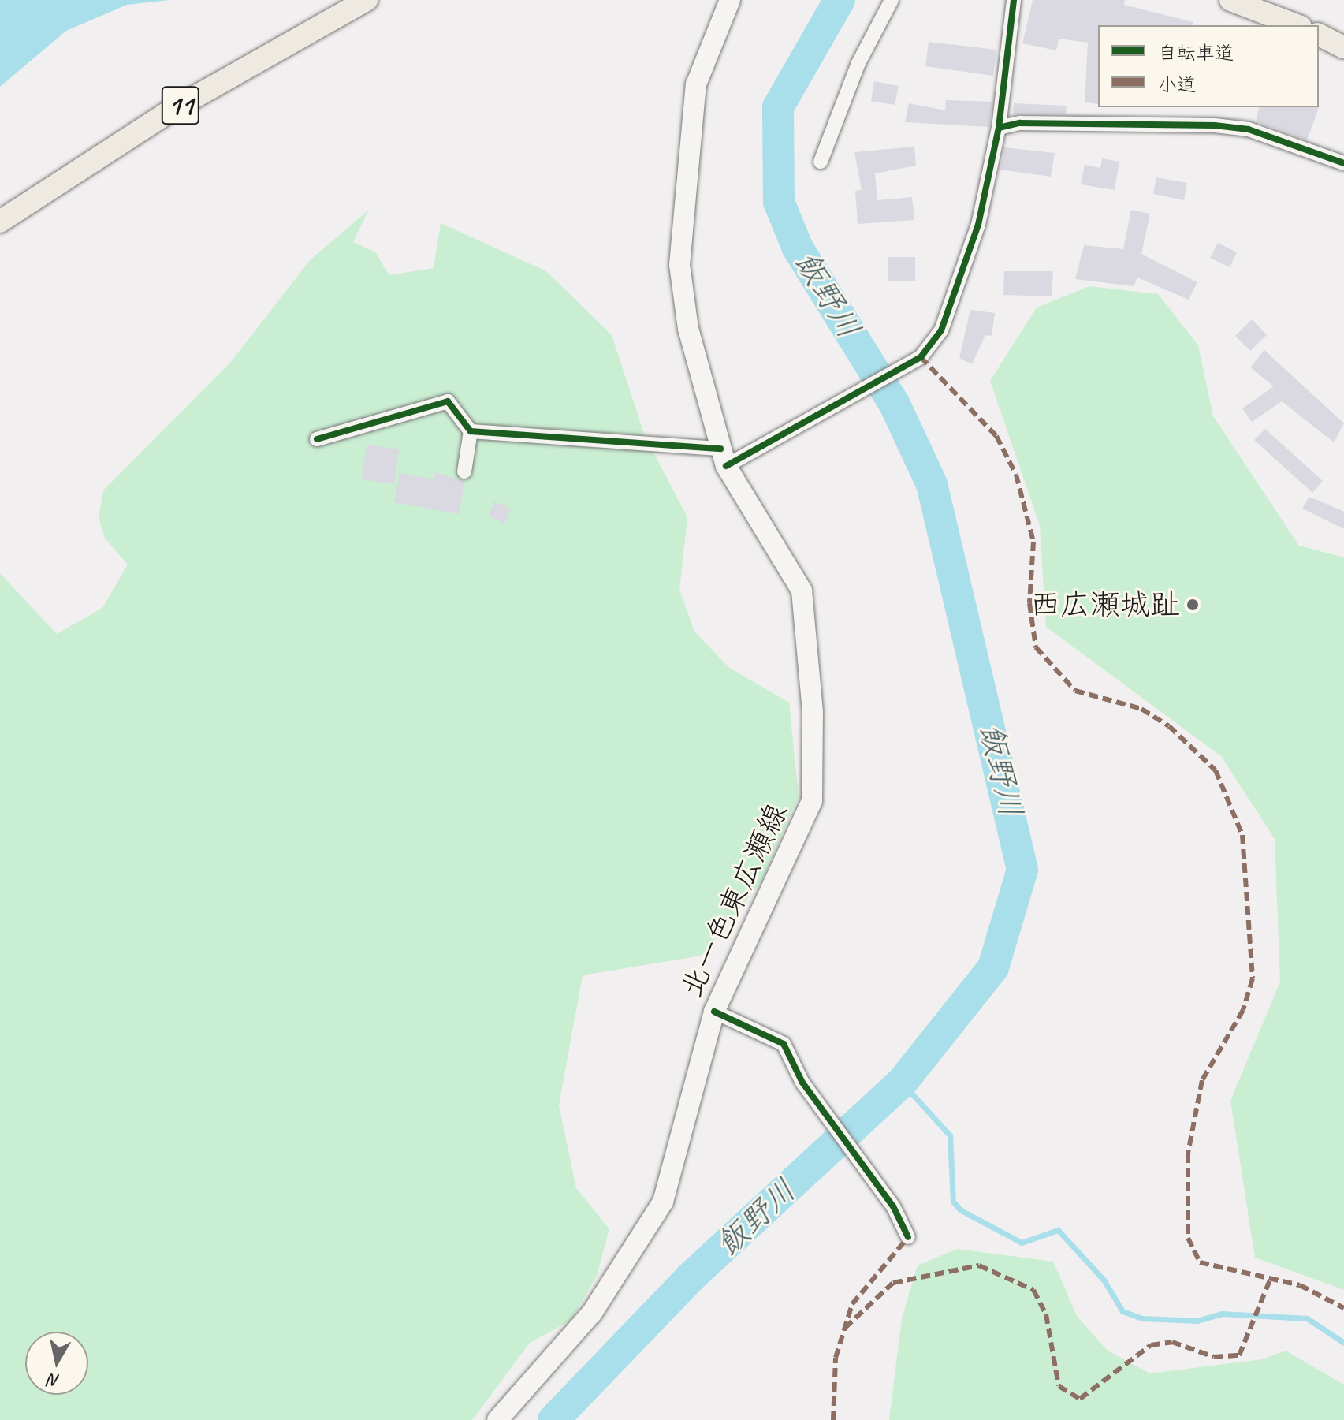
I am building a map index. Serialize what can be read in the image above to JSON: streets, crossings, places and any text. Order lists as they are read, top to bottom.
{
  "streets": {
    "main road": ["11", "北一色東広瀬線"]
  },
  "water": ["飯野川"],
  "places": ["西広瀬城趾"],
  "legend": ["自転車道", "小道"],
  "north": "bottom"
}
